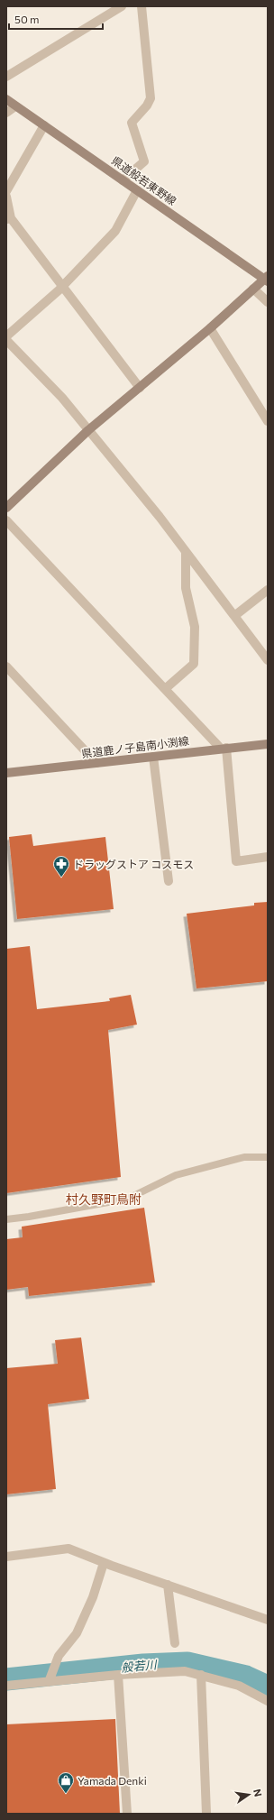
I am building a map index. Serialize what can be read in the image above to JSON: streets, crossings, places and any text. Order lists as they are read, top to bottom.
{
  "streets": {
    "main road": ["県道般若東野線", "県道鹿ノ子島南小渕線"]
  },
  "districts": ["村久野町鳥附"],
  "water": ["般若川"],
  "places": {
    "pharmacy": ["ドラッグストア コスモス"],
    "shop": ["Yamada Denki"]
  },
  "scale_bar": "50 m",
  "north": "right"
}
